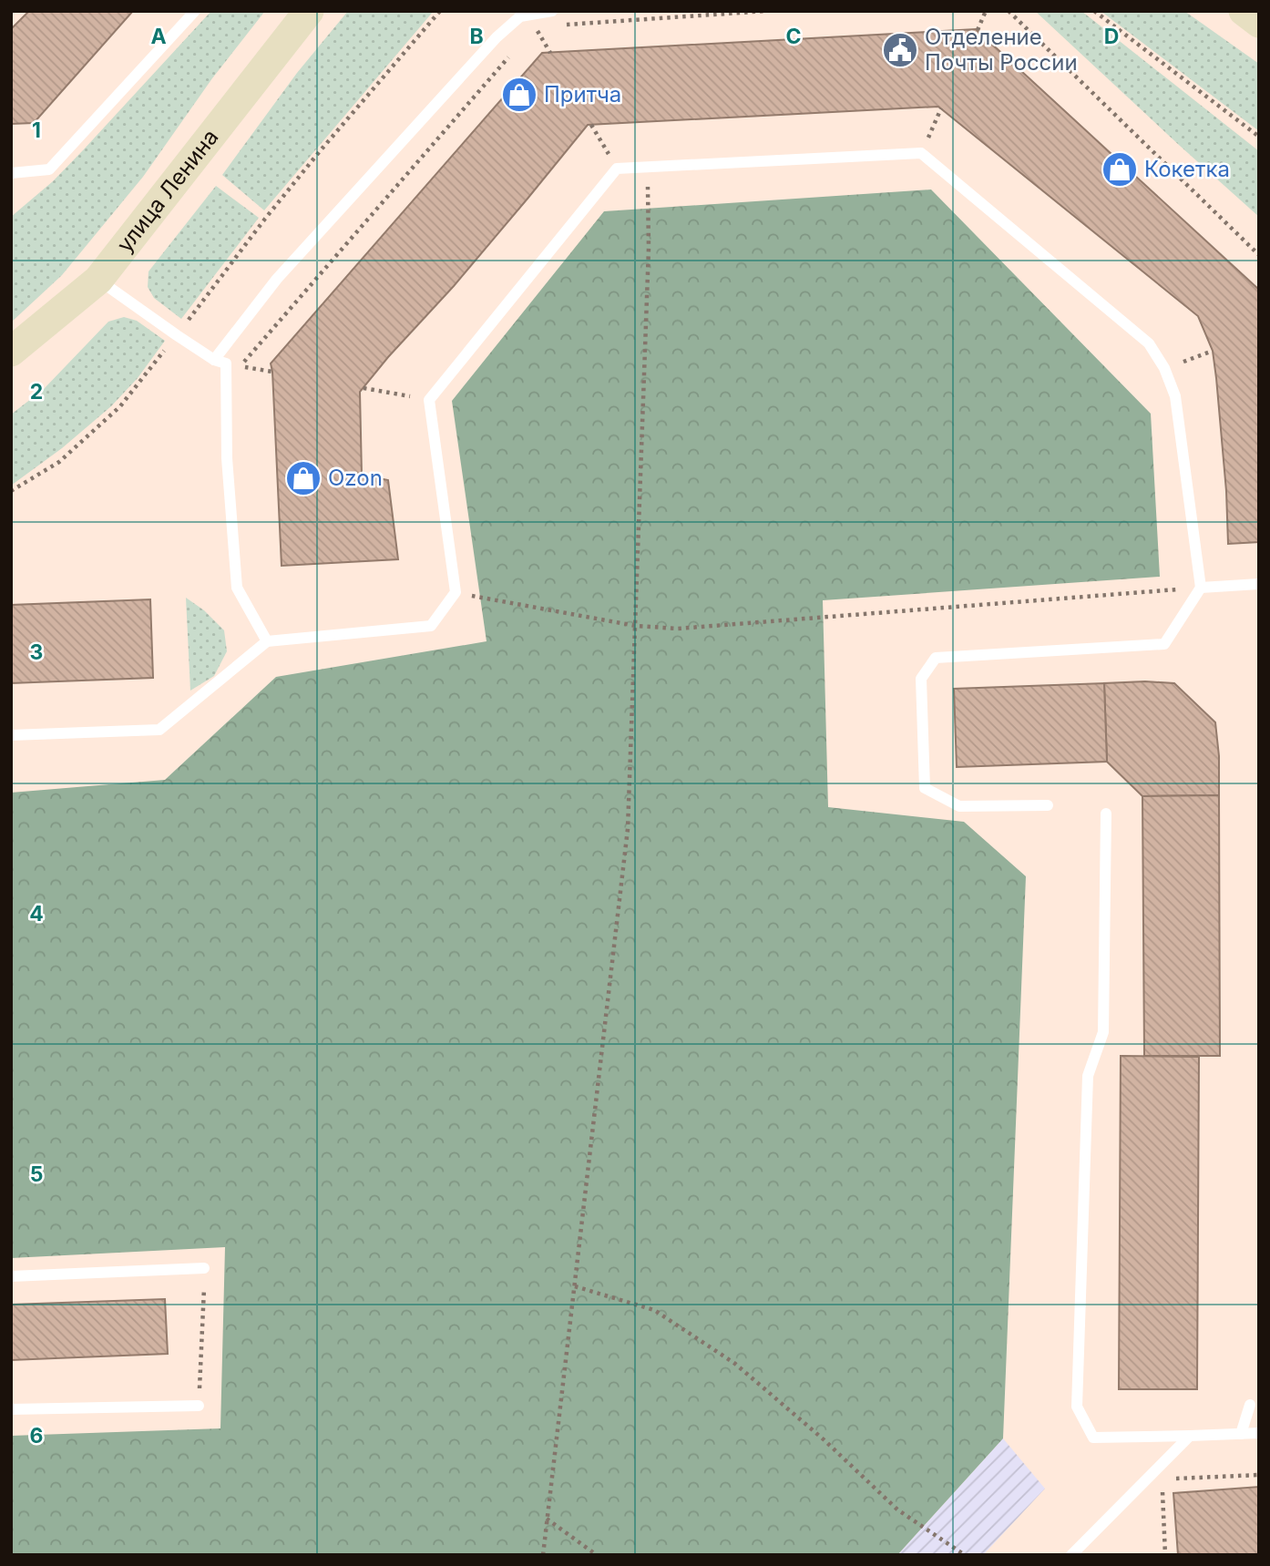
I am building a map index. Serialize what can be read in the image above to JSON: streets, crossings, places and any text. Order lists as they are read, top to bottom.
{
  "streets": {
    "main road": ["улица Ленина"]
  },
  "places": {
    "public building": ["Отделение Почты России"],
    "shop": ["Притча", "Кокетка", "Ozon"]
  },
  "grid": {
    "columns": [
      "A",
      "B",
      "C",
      "D"
    ],
    "rows": [
      "1",
      "2",
      "3",
      "4",
      "5",
      "6"
    ]
  }
}
